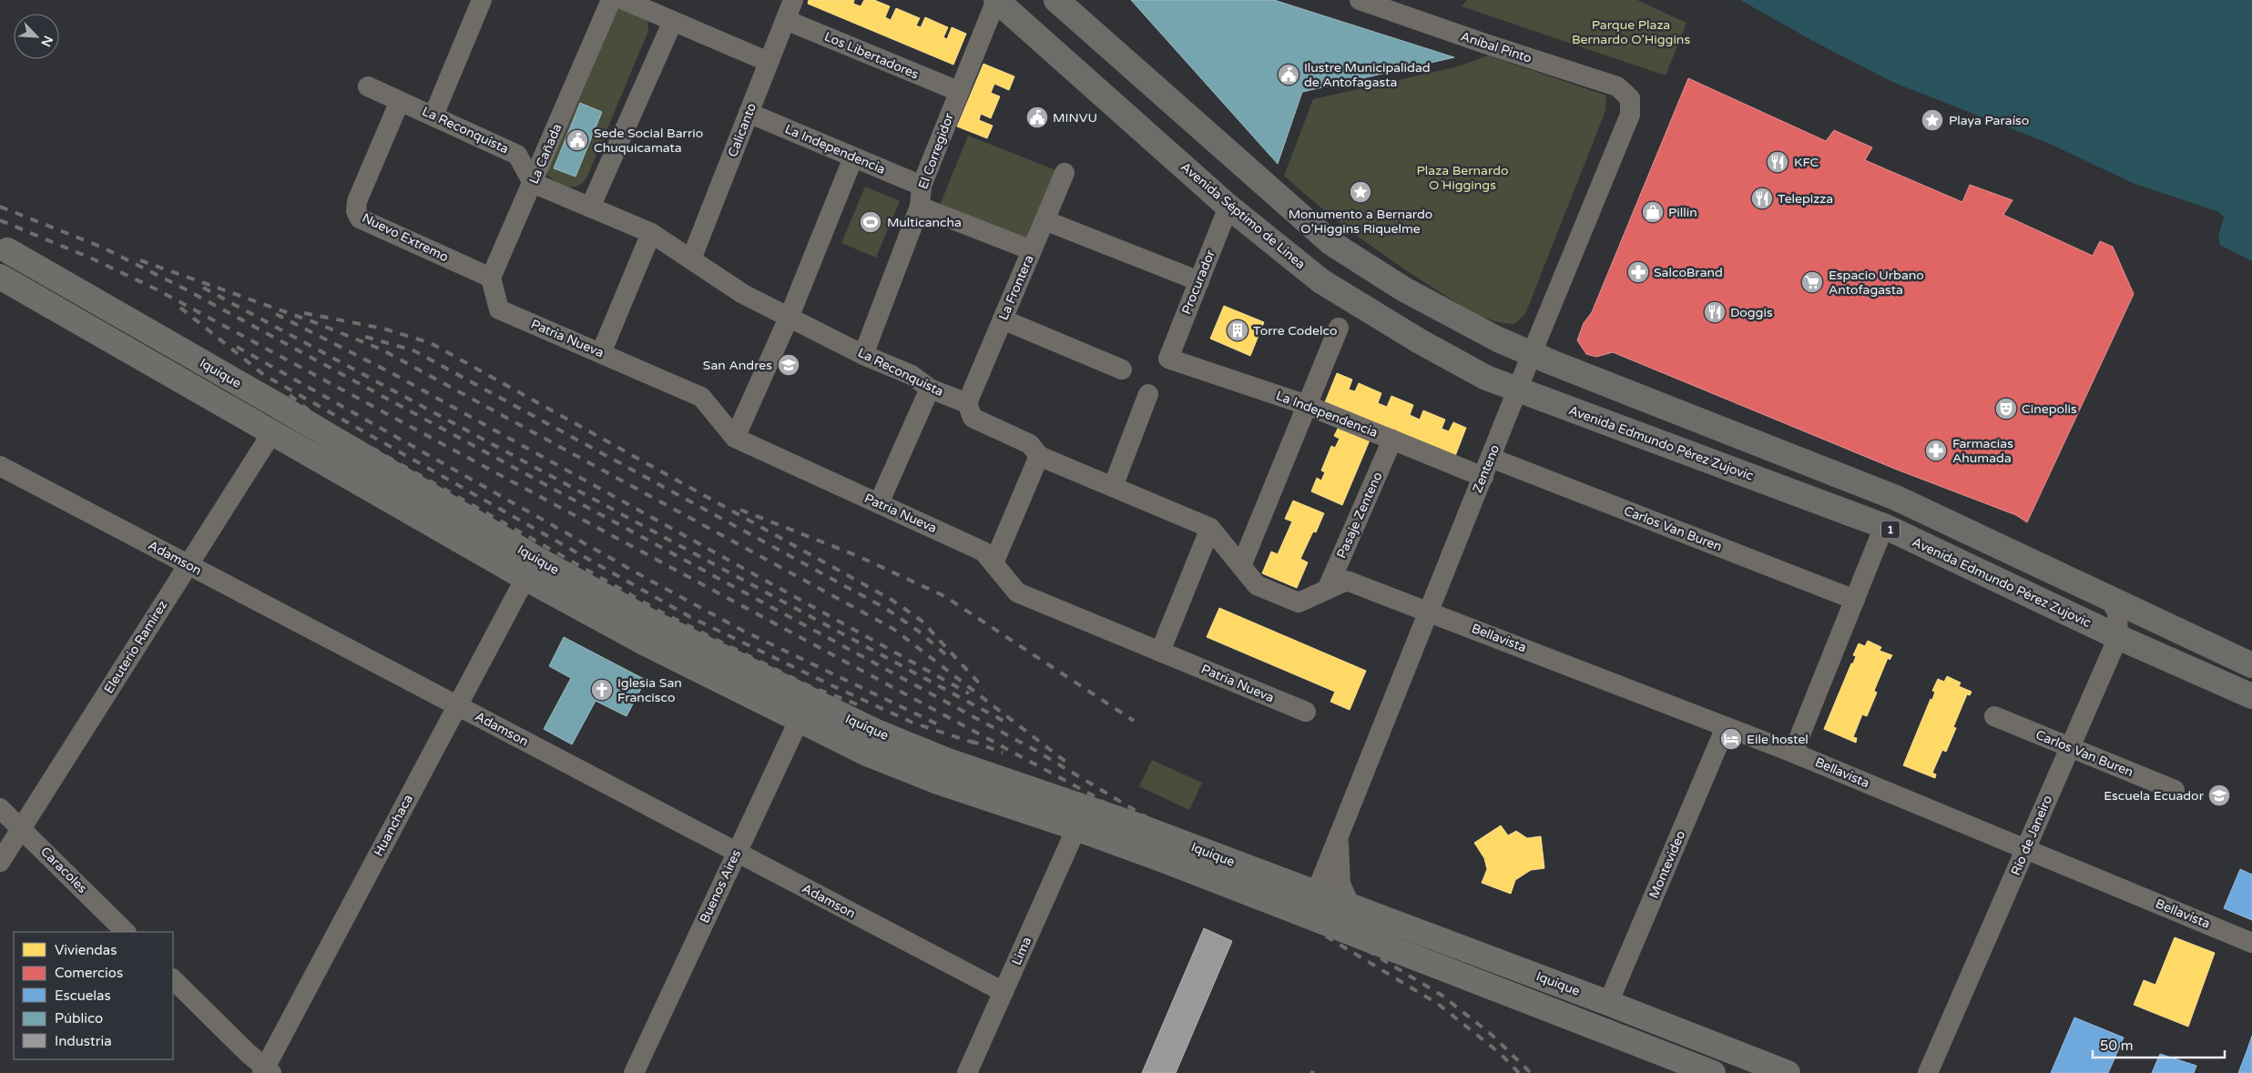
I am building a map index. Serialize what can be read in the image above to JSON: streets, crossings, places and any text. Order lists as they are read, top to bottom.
{
  "streets": {
    "highway": ["Avenida Séptimo de Linea", "Avenida Edmundo Pérez Zujovic", "1"],
    "main road": ["Iquique"],
    "street": [
      "Aníbal Pinto",
      "Los Libertadores",
      "La Reconquista",
      "Calicanto",
      "La Independencia",
      "El Corregidor",
      "La Cañada",
      "Nuevo Extremo",
      "Procurador",
      "La Frontera",
      "Patria Nueva",
      "Zenteno",
      "Pasaje Zenteno",
      "Carlos Van Buren",
      "Adamson",
      "Bellavista",
      "Eleuterio Ramírez",
      "Huanchaca",
      "Río de Janeiro",
      "Montevideo",
      "Caracoles",
      "Buenos Aires",
      "Lima"
    ]
  },
  "crossings": [
    ["Aníbal Pinto", "Zenteno"],
    ["Los Libertadores", "Calicanto"],
    ["Los Libertadores", "El Corregidor"],
    ["La Reconquista", "Calicanto"],
    ["La Reconquista", "El Corregidor"],
    ["La Reconquista", "La Cañada"],
    ["La Reconquista", "Nuevo Extremo"],
    ["La Reconquista", "La Frontera"],
    ["Calicanto", "La Independencia"],
    ["La Independencia", "El Corregidor"],
    ["La Independencia", "Procurador"],
    ["La Independencia", "Zenteno"],
    ["La Independencia", "Pasaje Zenteno"],
    ["El Corregidor", "Avenida Séptimo de Linea"],
    ["La Cañada", "Nuevo Extremo"],
    ["La Cañada", "Patria Nueva"],
    ["Avenida Séptimo de Linea", "Procurador"],
    ["Avenida Séptimo de Linea", "Avenida Edmundo Pérez Zujovic"],
    ["Avenida Séptimo de Linea", "Zenteno"],
    ["Nuevo Extremo", "Patria Nueva"],
    ["Iquique", "Zenteno"],
    ["Iquique", "Eleuterio Ramírez"],
    ["Iquique", "Huanchaca"],
    ["Iquique", "Montevideo"],
    ["Iquique", "Buenos Aires"],
    ["Iquique", "Lima"],
    ["Avenida Edmundo Pérez Zujovic", "Zenteno"],
    ["Avenida Edmundo Pérez Zujovic", "Río de Janeiro"],
    ["Zenteno", "Carlos Van Buren"],
    ["Zenteno", "Bellavista"],
    ["Carlos Van Buren", "Río de Janeiro"],
    ["Adamson", "Eleuterio Ramírez"],
    ["Adamson", "Huanchaca"],
    ["Adamson", "Buenos Aires"],
    ["Adamson", "Lima"],
    ["Bellavista", "Río de Janeiro"],
    ["Bellavista", "Montevideo"],
    ["Eleuterio Ramírez", "Caracoles"]
  ],
  "parks": ["Parque Plaza Bernardo O'Higgins", "Plaza Bernardo O´Higgings"],
  "places": {
    "public building": ["Ilustre Municipalidad de Antofagasta", "MINVU", "Sede Social Barrio Chuquicamata"],
    "place": ["Playa Paraíso", "Monumento a Bernardo O'Higgins Riquelme"],
    "restaurant": ["KFC", "Telepizza", "Doggis"],
    "shop": ["Pillin"],
    "sports": ["Multicancha"],
    "pharmacy": ["SalcoBrand", "Farmacias Ahumada"],
    "supermarket": ["Espacio Urbano Antofagasta"],
    "building": ["Torre Codelco"],
    "school or university": ["San Andres", "Escuela Ecuador"],
    "theatre": ["Cinepolis"],
    "church": ["Iglesia San Francisco"],
    "hotel": ["Eile hostel"]
  },
  "legend": [
    "Viviendas",
    "Comercios",
    "Escuelas",
    "Público",
    "Industria"
  ],
  "scale_bar": "50 m",
  "north": "bottom right"
}
